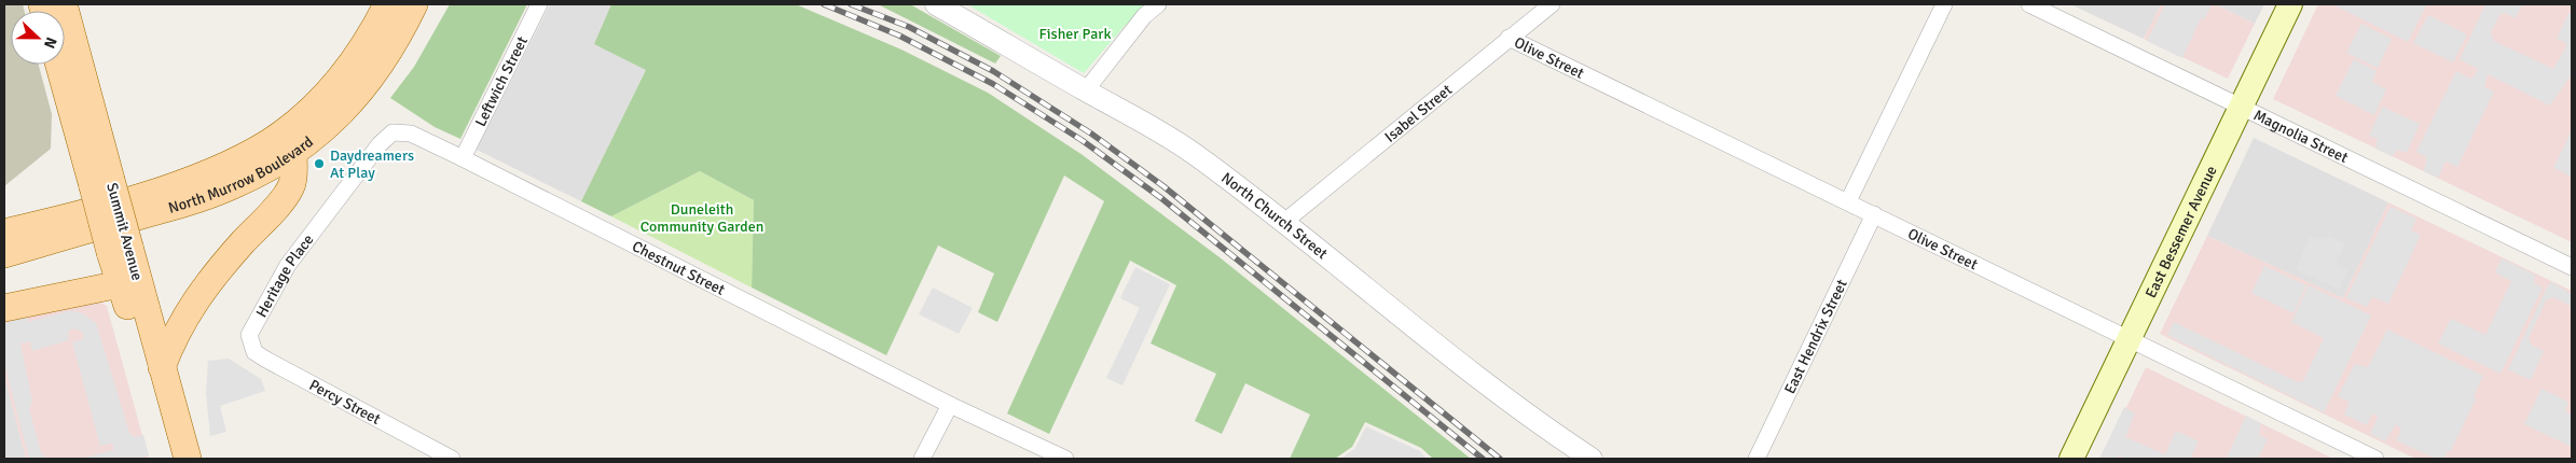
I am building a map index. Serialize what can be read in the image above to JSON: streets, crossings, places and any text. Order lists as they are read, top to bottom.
{
  "streets": {
    "main road": ["North Murrow Boulevard", "Summit Avenue", "East Bessemer Avenue"],
    "street": [
      "Olive Street",
      "Leftwich Street",
      "Isabel Street",
      "Magnolia Street",
      "North Church Street",
      "Chestnut Street",
      "Heritage Place",
      "East Hendrix Street",
      "Percy Street"
    ]
  },
  "crossings": [
    ["Olive Street", "Isabel Street"],
    ["Olive Street", "East Bessemer Avenue"],
    ["Olive Street", "East Hendrix Street"],
    ["Leftwich Street", "Chestnut Street"],
    ["Isabel Street", "North Church Street"],
    ["Magnolia Street", "East Bessemer Avenue"],
    ["Chestnut Street", "Heritage Place"],
    ["Heritage Place", "Percy Street"]
  ],
  "parks": ["Fisher Park", "Duneleith Community Garden"],
  "places": ["Daydreamers At Play"],
  "north": "right"
}
